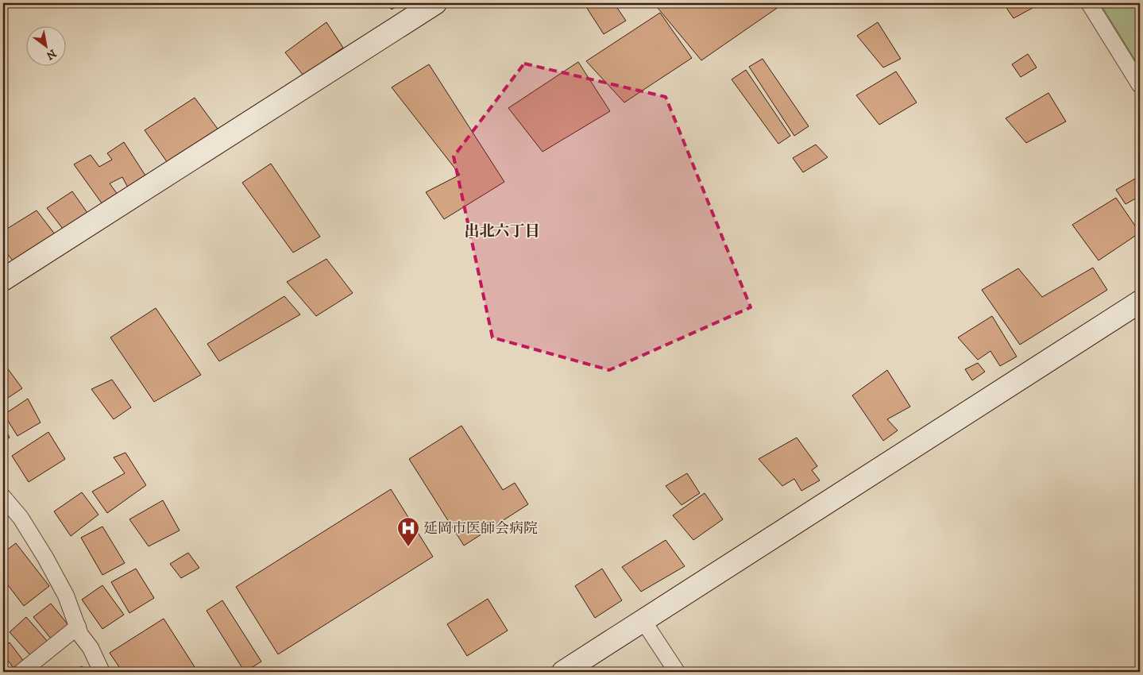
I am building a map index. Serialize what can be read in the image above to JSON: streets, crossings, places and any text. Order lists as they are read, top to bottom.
{
  "districts": ["出北六丁目"],
  "places": {
    "hospital": ["延岡市医師会病院"]
  },
  "north": "bottom right"
}
